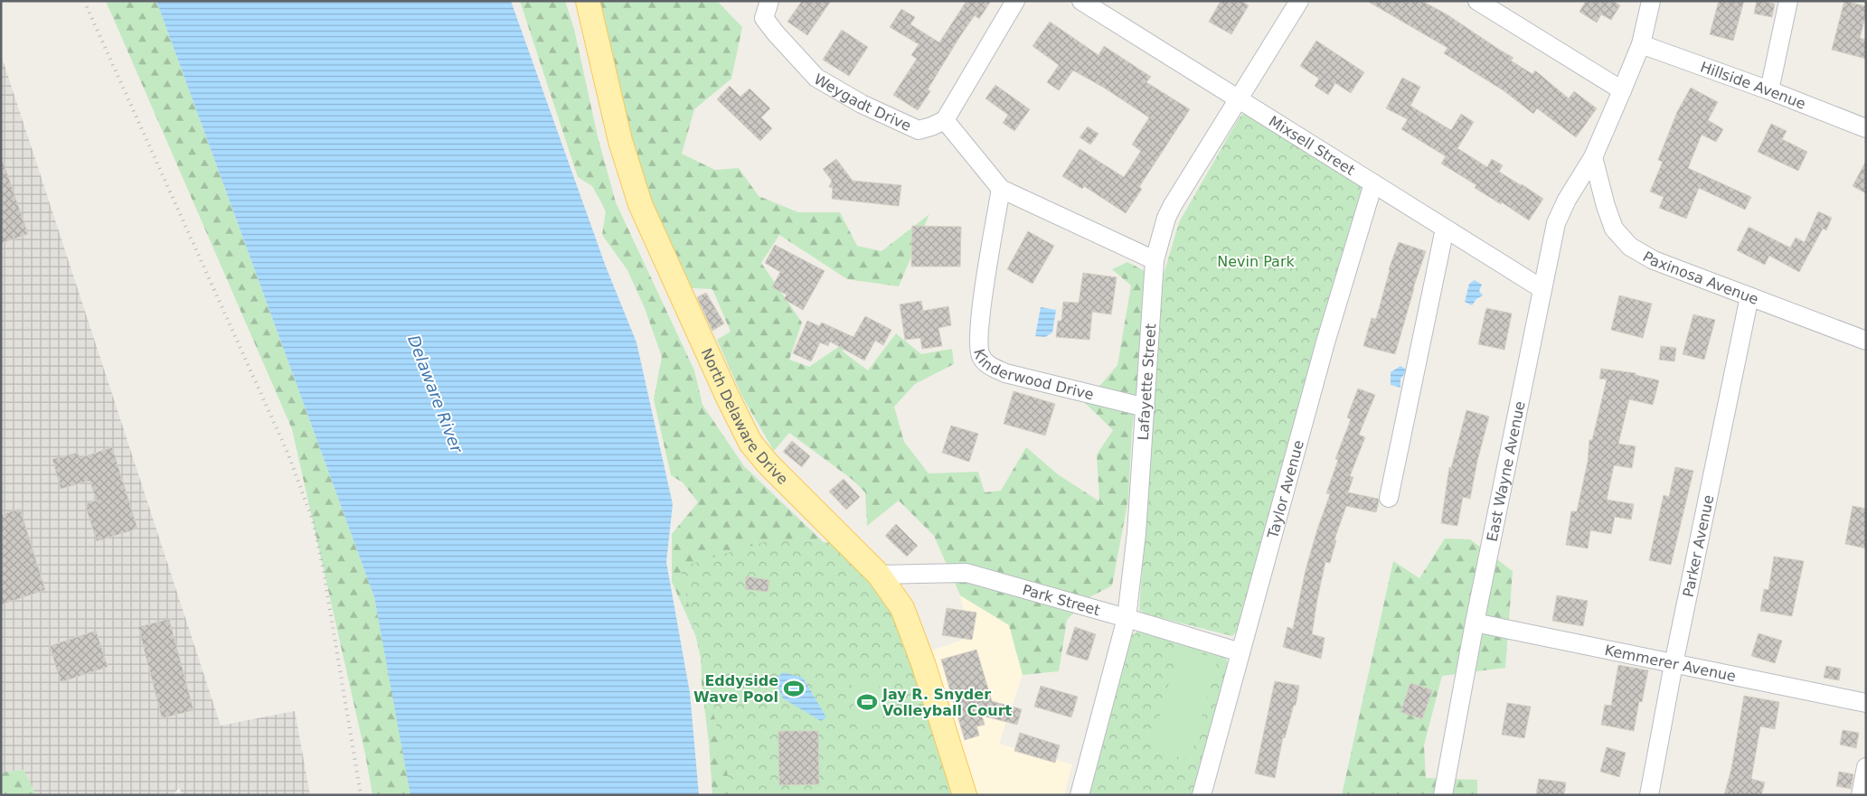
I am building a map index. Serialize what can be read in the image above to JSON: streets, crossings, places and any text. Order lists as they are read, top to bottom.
{
  "streets": {
    "main road": ["North Delaware Drive"],
    "street": [
      "Hillside Avenue",
      "Weygadt Drive",
      "Mixsell Street",
      "Paxinosa Avenue",
      "Kinderwood Drive",
      "Lafayette Street",
      "East Wayne Avenue",
      "Taylor Avenue",
      "Parker Avenue",
      "Park Street",
      "Kemmerer Avenue"
    ]
  },
  "crossings": [
    ["Hillside Avenue", "East Wayne Avenue"],
    ["Mixsell Street", "Lafayette Street"],
    ["Mixsell Street", "East Wayne Avenue"],
    ["Mixsell Street", "Taylor Avenue"],
    ["Paxinosa Avenue", "East Wayne Avenue"],
    ["Paxinosa Avenue", "Parker Avenue"],
    ["Kinderwood Drive", "Lafayette Street"],
    ["Lafayette Street", "Park Street"],
    ["North Delaware Drive", "Park Street"],
    ["East Wayne Avenue", "Kemmerer Avenue"],
    ["Taylor Avenue", "Park Street"],
    ["Parker Avenue", "Kemmerer Avenue"]
  ],
  "water": ["Delaware River"],
  "parks": ["Nevin Park"],
  "places": {
    "sports": ["Eddyside Wave Pool", "Jay R. Snyder Volleyball Court"]
  }
}
